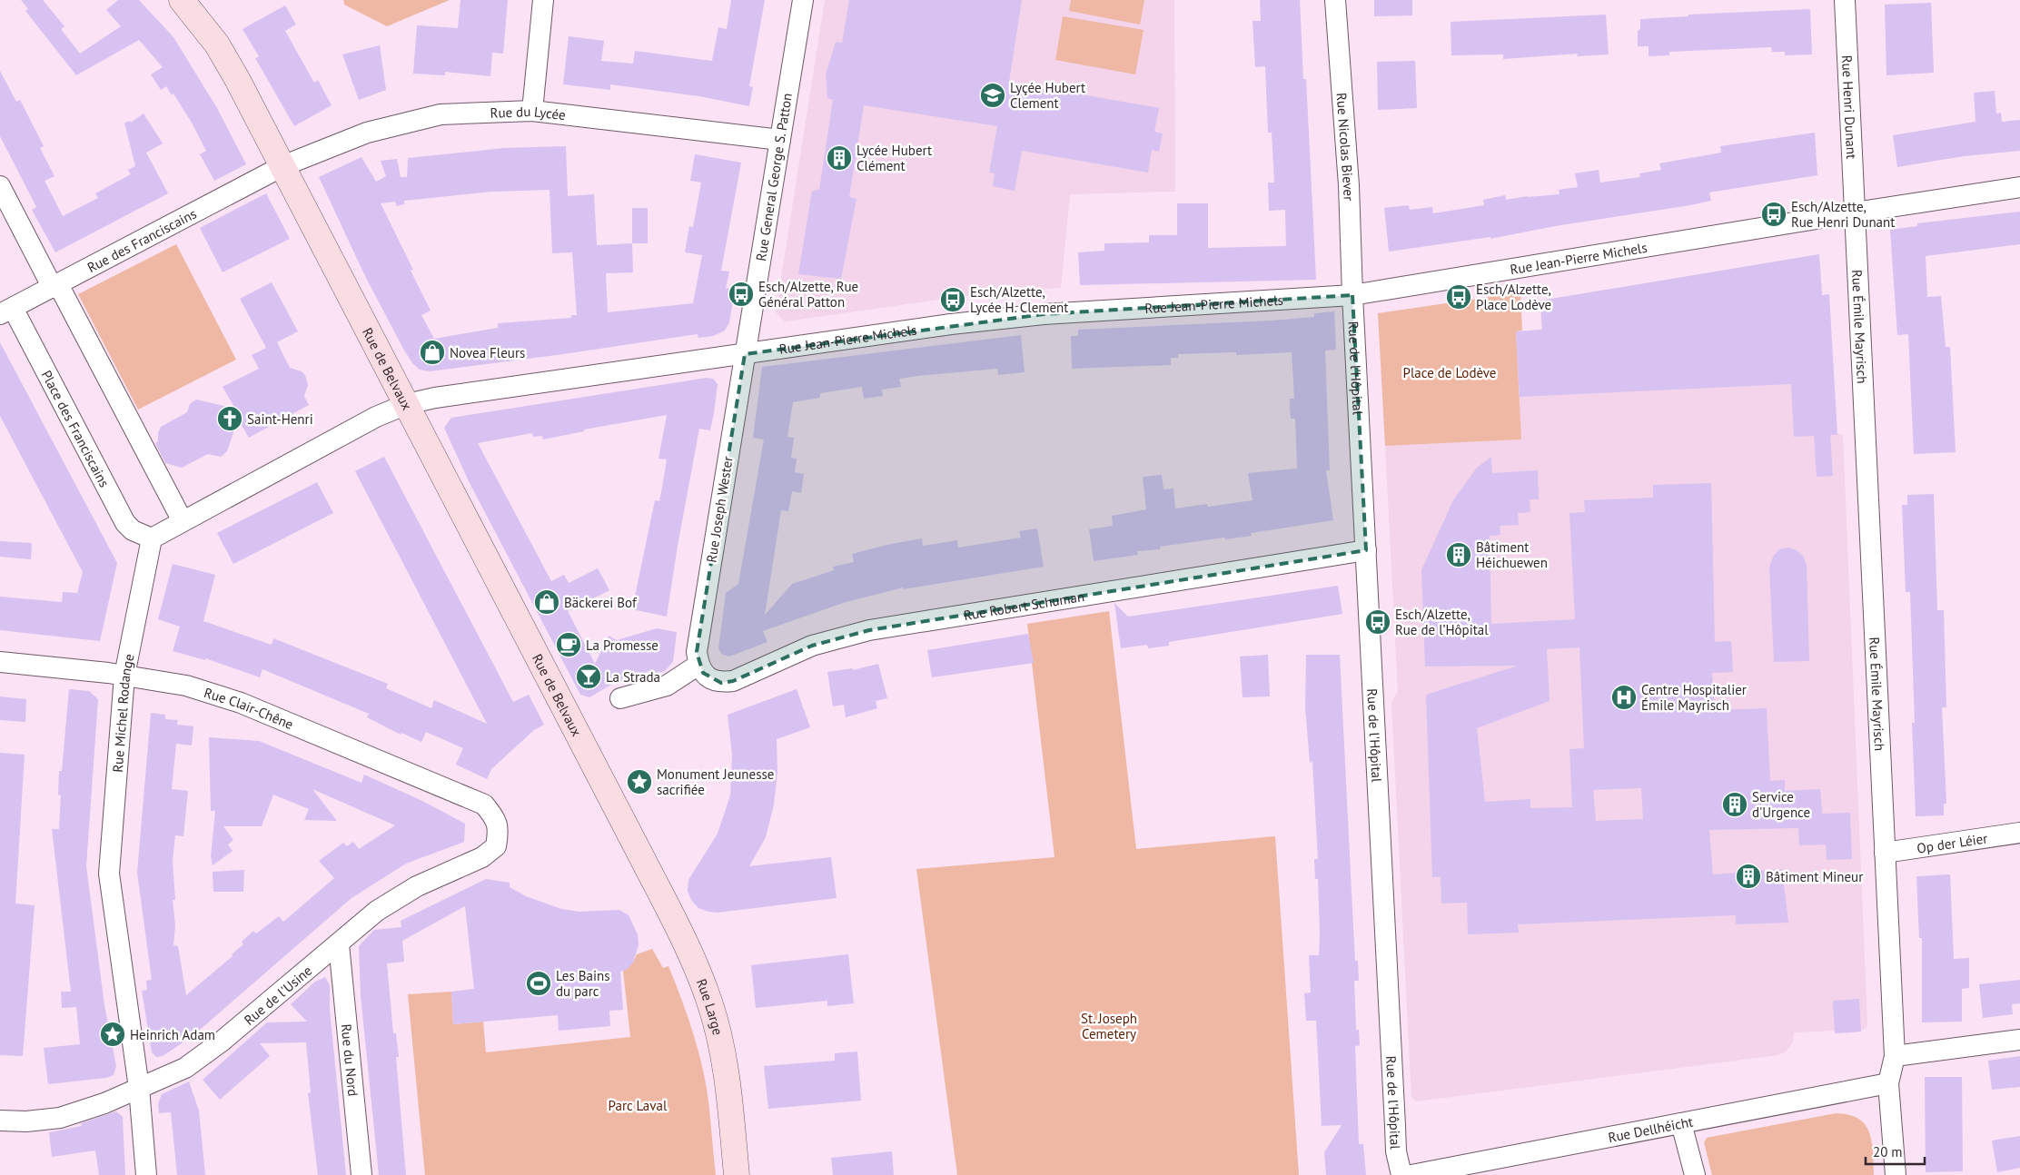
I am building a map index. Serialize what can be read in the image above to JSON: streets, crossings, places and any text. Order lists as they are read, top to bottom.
{
  "streets": {
    "street": [
      "Rue Henri Dunant",
      "Rue du Lycée",
      "Rue Nicolas Biever",
      "Rue General George S. Patton",
      "Rue des Franciscains",
      "Rue Jean-Pierre Michels",
      "Rue Émile Mayrisch",
      "Rue de l'Hôpital",
      "Rue de Belvaux",
      "Place des Franciscains",
      "Rue Joseph Wester",
      "Rue Robert Schuman",
      "Rue Clair-Chêne",
      "Rue Michel Rodange",
      "Op der Léier",
      "Rue de l'Usine",
      "Rue Large",
      "Rue du Nord",
      "Rue Dellhéicht"
    ]
  },
  "crossings": [
    ["Rue Henri Dunant", "Rue Jean-Pierre Michels"],
    ["Rue Henri Dunant", "Rue Émile Mayrisch"],
    ["Rue du Lycée", "Rue General George S. Patton"],
    ["Rue du Lycée", "Rue des Franciscains"],
    ["Rue du Lycée", "Rue de Belvaux"],
    ["Rue Nicolas Biever", "Rue Jean-Pierre Michels"],
    ["Rue Nicolas Biever", "Rue de l'Hôpital"],
    ["Rue General George S. Patton", "Rue Jean-Pierre Michels"],
    ["Rue General George S. Patton", "Rue Joseph Wester"],
    ["Rue des Franciscains", "Rue de Belvaux"],
    ["Rue des Franciscains", "Place des Franciscains"],
    ["Rue Jean-Pierre Michels", "Rue Émile Mayrisch"],
    ["Rue Jean-Pierre Michels", "Rue de l'Hôpital"],
    ["Rue Jean-Pierre Michels", "Rue de Belvaux"],
    ["Rue Jean-Pierre Michels", "Rue Joseph Wester"],
    ["Rue Émile Mayrisch", "Op der Léier"],
    ["Rue Émile Mayrisch", "Rue Dellhéicht"],
    ["Rue de l'Hôpital", "Rue Robert Schuman"],
    ["Rue de Belvaux", "Rue Large"],
    ["Place des Franciscains", "Rue Michel Rodange"],
    ["Rue Joseph Wester", "Rue Robert Schuman"],
    ["Rue Clair-Chêne", "Rue Michel Rodange"],
    ["Rue Clair-Chêne", "Rue de l'Usine"],
    ["Rue Michel Rodange", "Rue de l'Usine"],
    ["Rue de l'Usine", "Rue du Nord"]
  ],
  "parks": ["Place de Lodève", "St. Joseph Cemetery", "Parc Laval"],
  "places": {
    "school or university": ["Lyçée Hubert Clement"],
    "building": [
      "Lycée Hubert Clément",
      "Bâtiment Héichuewen",
      "Service d'Urgence",
      "Bâtiment Mineur"
    ],
    "bus stop": [
      "Esch/Alzette, Rue Henri Dunant",
      "Esch/Alzette, Rue Général Patton",
      "Esch/Alzette, Place Lodève",
      "Esch/Alzette, Lycée H. Clement",
      "Esch/Alzette, Rue de l’Hôpital"
    ],
    "shop": ["Novea Fleurs", "Bäckerei Bof"],
    "church": ["Saint-Henri"],
    "cafe": ["La Promesse"],
    "bar": ["La Strada"],
    "hospital": ["Centre Hospitalier Émile Mayrisch"],
    "place": ["Monument Jeunesse sacrifiée", "Heinrich Adam"],
    "sports": ["Les Bains du parc"]
  },
  "scale_bar": "20 m"
}
